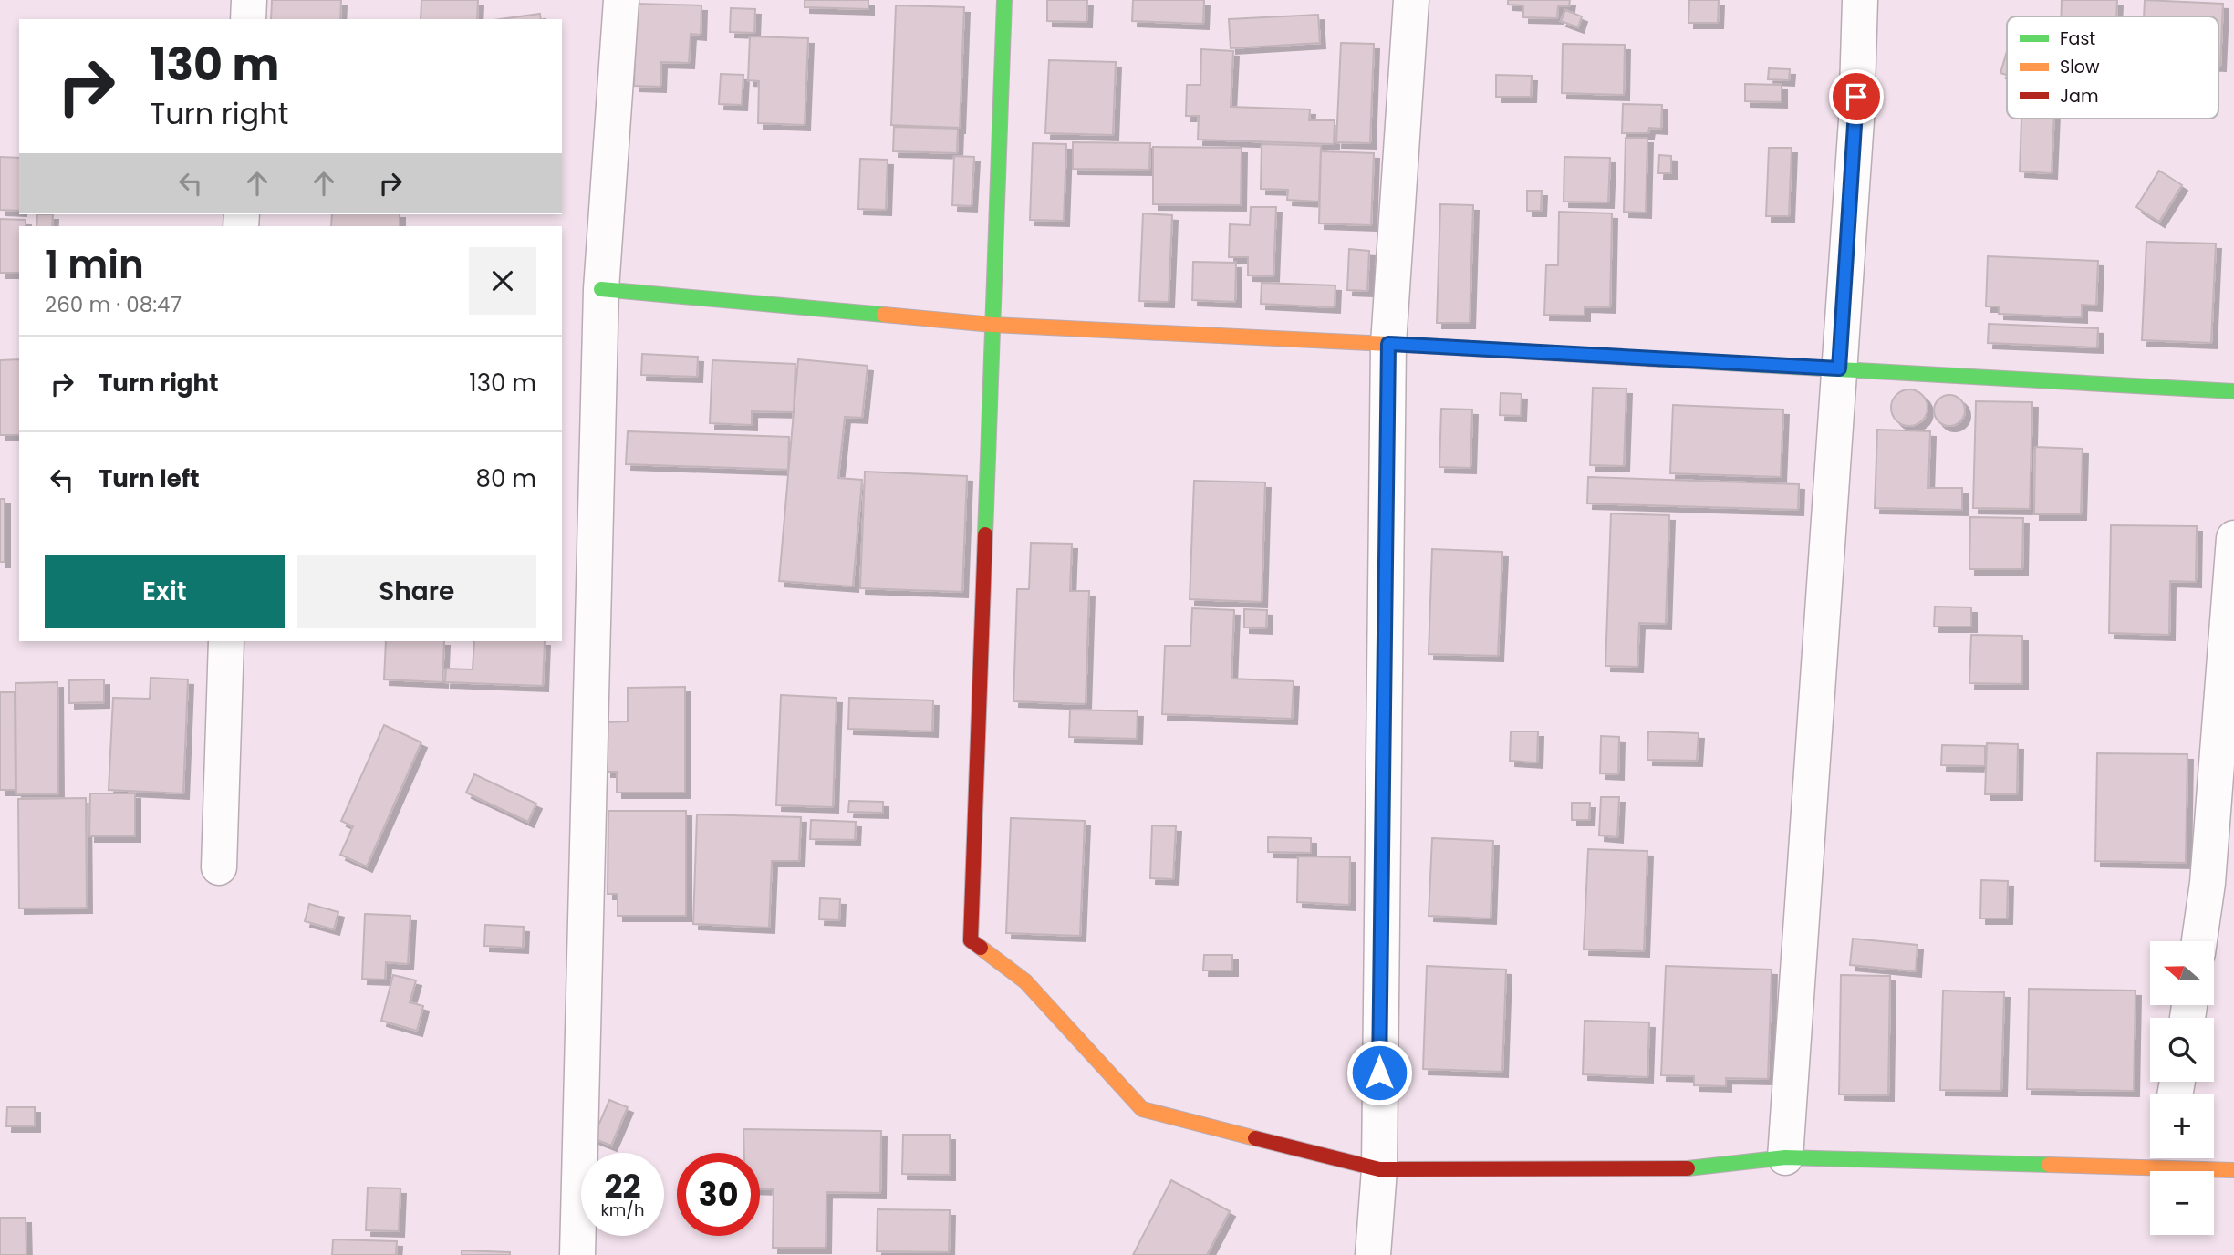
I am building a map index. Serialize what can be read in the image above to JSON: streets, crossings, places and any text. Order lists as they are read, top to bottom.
{
  "legend": ["Fast", "Slow", "Jam"],
  "north": "left",
  "page": {
    "turn": ["130 m", "Turn right"],
    "heading": ["1 min", "260 m · 08:47"],
    "list": [
      {
        "name": "Turn right",
        "value": "130 m"
      },
      {
        "name": "Turn left",
        "value": "80 m"
      }
    ],
    "buttons": ["Exit", "Share"],
    "map_buttons": ["+", "−"],
    "speed": "22 km/h",
    "limit": "30"
  }
}
